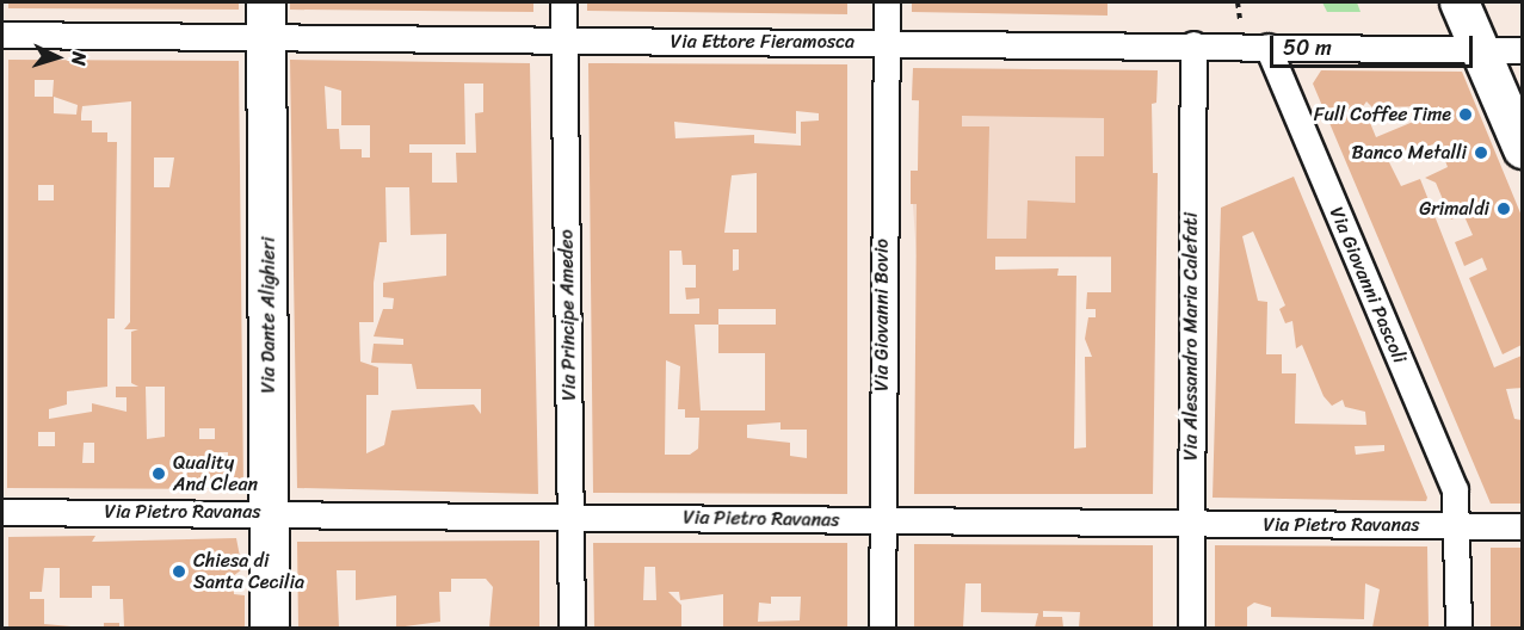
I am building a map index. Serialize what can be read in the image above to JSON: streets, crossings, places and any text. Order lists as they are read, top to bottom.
{
  "streets": {
    "street": [
      "Via Ettore Fieramosca",
      "Via Giovanni Pascoli",
      "Via Dante Alighieri",
      "Via Principe Amedeo",
      "Via Giovanni Bovio",
      "Via Alessandro Maria Calefati",
      "Via Pietro Ravanas"
    ]
  },
  "crossings": [
    ["Via Ettore Fieramosca", "Via Giovanni Pascoli"],
    ["Via Ettore Fieramosca", "Via Dante Alighieri"],
    ["Via Ettore Fieramosca", "Via Principe Amedeo"],
    ["Via Ettore Fieramosca", "Via Giovanni Bovio"],
    ["Via Ettore Fieramosca", "Via Alessandro Maria Calefati"],
    ["Via Giovanni Pascoli", "Via Pietro Ravanas"],
    ["Via Dante Alighieri", "Via Pietro Ravanas"],
    ["Via Principe Amedeo", "Via Pietro Ravanas"],
    ["Via Giovanni Bovio", "Via Pietro Ravanas"],
    ["Via Alessandro Maria Calefati", "Via Pietro Ravanas"]
  ],
  "places": [
    "Full Coffee Time",
    "Banco Metalli",
    "Grimaldi",
    "Quality And Clean",
    "Chiesa di Santa Cecilia"
  ],
  "scale_bar": "50 m",
  "north": "right"
}
